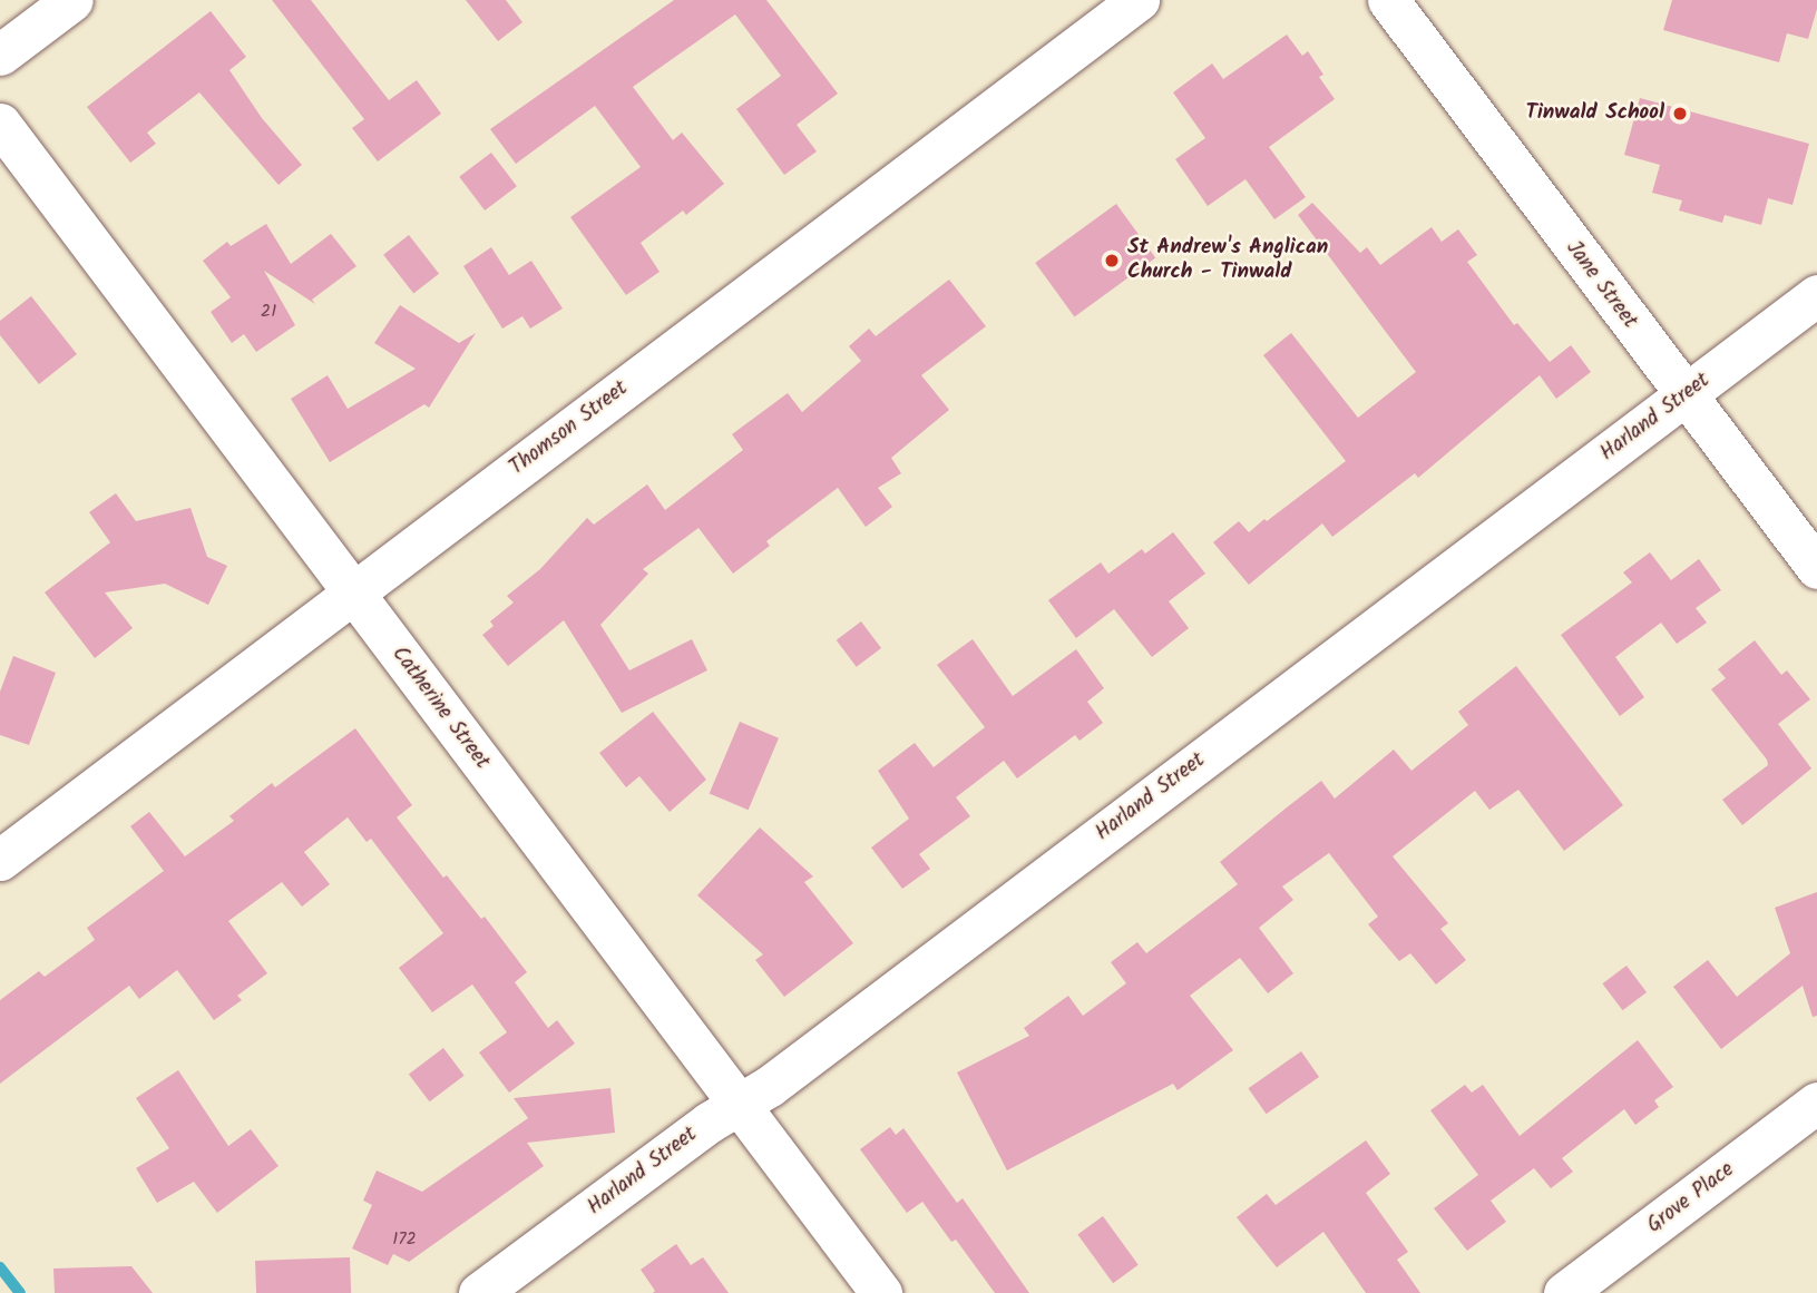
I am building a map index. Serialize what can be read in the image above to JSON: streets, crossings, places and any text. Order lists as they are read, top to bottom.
{
  "streets": {
    "street": [
      "Jane Street",
      "Harland Street",
      "Thomson Street",
      "Catherine Street",
      "Grove Place"
    ]
  },
  "crossings": [
    ["Jane Street", "Harland Street"],
    ["Harland Street", "Catherine Street"],
    ["Thomson Street", "Catherine Street"]
  ],
  "places": ["Tinwald School", "St Andrew's Anglican Church - Tinwald"],
  "house_numbers": ["21", "172"]
}
